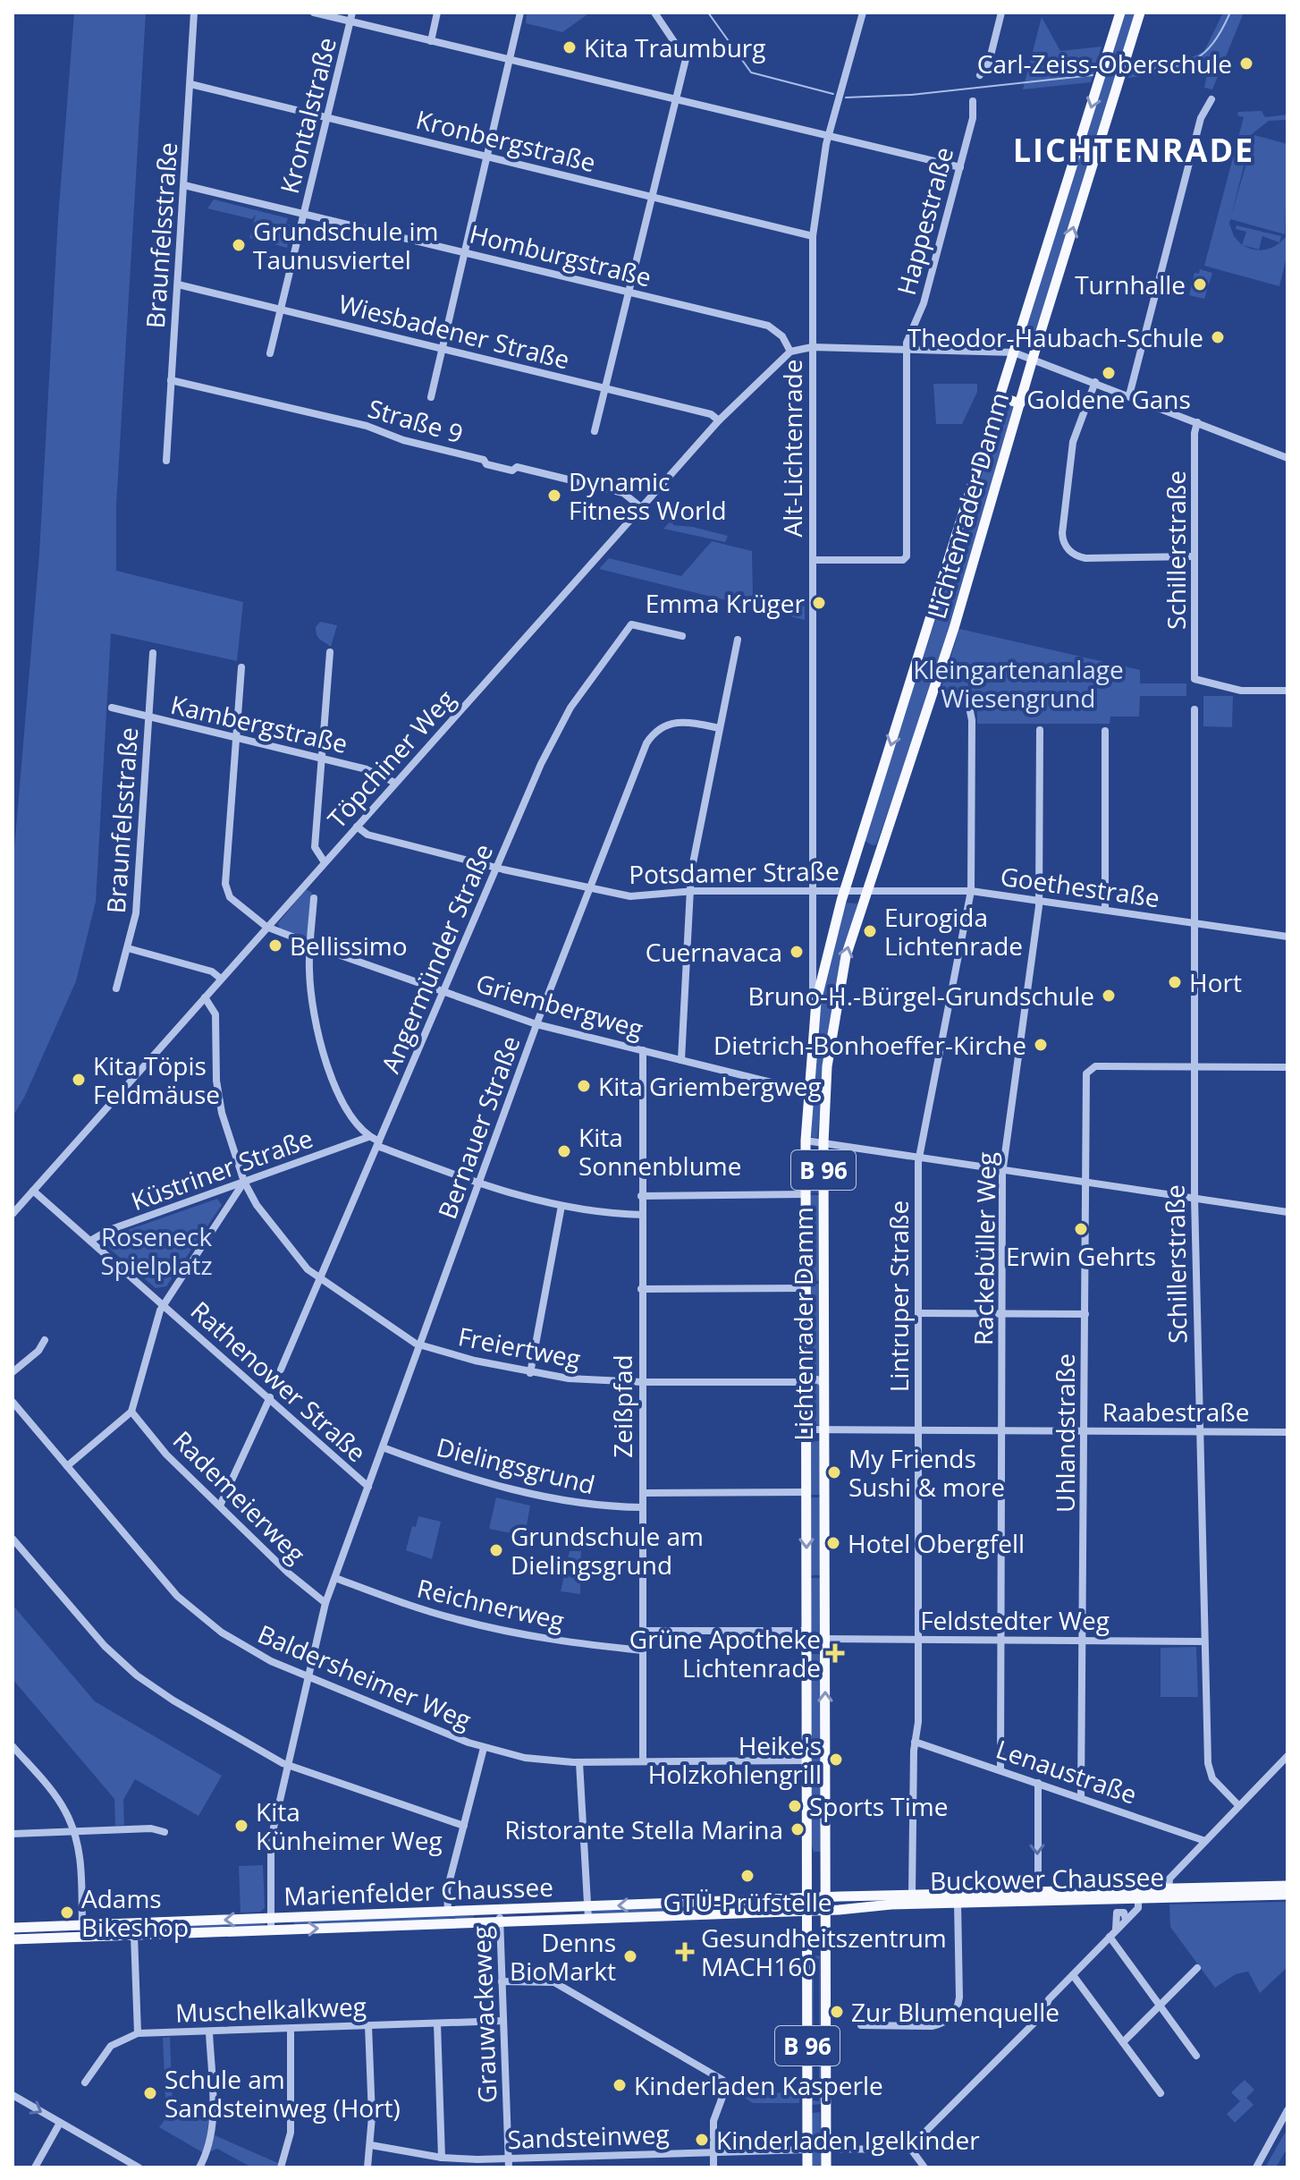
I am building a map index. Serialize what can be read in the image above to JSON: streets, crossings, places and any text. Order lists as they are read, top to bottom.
{
  "streets": {
    "main road": [
      "Lichtenrader Damm",
      "B 96",
      "Buckower Chaussee",
      "Marienfelder Chaussee"
    ],
    "street": [
      "Krontalstraße",
      "Kronbergstraße",
      "Happestraße",
      "Braunfelsstraße",
      "Homburgstraße",
      "Wiesbadener Straße",
      "Straße 9",
      "Alt-Lichtenrade",
      "Schillerstraße",
      "Kambergstraße",
      "Töpchiner Weg",
      "Potsdamer Straße",
      "Goethestraße",
      "Angermünder Straße",
      "Griembergweg",
      "Bernauer Straße",
      "Küstriner Straße",
      "Rackebüller Weg",
      "Lintruper Straße",
      "Freiertweg",
      "Rathenower Straße",
      "Zeißpfad",
      "Raabestraße",
      "Uhlandstraße",
      "Dielingsgrund",
      "Rademeierweg",
      "Reichnerweg",
      "Feldstedter Weg",
      "Baldersheimer Weg",
      "Lenaustraße",
      "Muschelkalkweg",
      "Grauwackeweg",
      "Sandsteinweg"
    ]
  },
  "crossings": [
    ["Krontalstraße", "Kronbergstraße"],
    ["Krontalstraße", "Homburgstraße"],
    ["Krontalstraße", "Wiesbadener Straße"],
    ["Kronbergstraße", "Braunfelsstraße"],
    ["Kronbergstraße", "Alt-Lichtenrade"],
    ["Braunfelsstraße", "Homburgstraße"],
    ["Braunfelsstraße", "Wiesbadener Straße"],
    ["Braunfelsstraße", "Straße 9"],
    ["Braunfelsstraße", "Kambergstraße"],
    ["Homburgstraße", "Töpchiner Weg"],
    ["Wiesbadener Straße", "Töpchiner Weg"],
    ["Straße 9", "Töpchiner Weg"],
    ["Alt-Lichtenrade", "Lichtenrader Damm"],
    ["Alt-Lichtenrade", "Potsdamer Straße"],
    ["Lichtenrader Damm", "Potsdamer Straße"],
    ["Lichtenrader Damm", "Goethestraße"],
    ["Lichtenrader Damm", "Griembergweg"],
    ["Lichtenrader Damm", "B 96"],
    ["Lichtenrader Damm", "Freiertweg"],
    ["Lichtenrader Damm", "Raabestraße"],
    ["Lichtenrader Damm", "Feldstedter Weg"],
    ["Lichtenrader Damm", "Baldersheimer Weg"],
    ["Lichtenrader Damm", "Buckower Chaussee"],
    ["Lichtenrader Damm", "Marienfelder Chaussee"],
    ["Schillerstraße", "Goethestraße"],
    ["Schillerstraße", "Raabestraße"],
    ["Schillerstraße", "Uhlandstraße"],
    ["Schillerstraße", "Feldstedter Weg"],
    ["Kambergstraße", "Töpchiner Weg"],
    ["Töpchiner Weg", "Potsdamer Straße"],
    ["Töpchiner Weg", "Griembergweg"],
    ["Töpchiner Weg", "Freiertweg"],
    ["Töpchiner Weg", "Rathenower Straße"],
    ["Potsdamer Straße", "Goethestraße"],
    ["Potsdamer Straße", "Angermünder Straße"],
    ["Potsdamer Straße", "Bernauer Straße"],
    ["Goethestraße", "Rackebüller Weg"],
    ["Goethestraße", "Lintruper Straße"],
    ["Angermünder Straße", "Griembergweg"],
    ["Angermünder Straße", "Freiertweg"],
    ["Griembergweg", "Bernauer Straße"],
    ["Griembergweg", "Zeißpfad"],
    ["Bernauer Straße", "Freiertweg"],
    ["Bernauer Straße", "Rathenower Straße"],
    ["Bernauer Straße", "Dielingsgrund"],
    ["Bernauer Straße", "Rademeierweg"],
    ["Bernauer Straße", "Reichnerweg"],
    ["Bernauer Straße", "Baldersheimer Weg"],
    ["Bernauer Straße", "Marienfelder Chaussee"],
    ["Küstriner Straße", "Freiertweg"],
    ["Küstriner Straße", "Rathenower Straße"],
    ["B 96", "Buckower Chaussee"],
    ["B 96", "Marienfelder Chaussee"],
    ["B 96", "Sandsteinweg"],
    ["Rackebüller Weg", "Raabestraße"],
    ["Rackebüller Weg", "Feldstedter Weg"],
    ["Rackebüller Weg", "Lenaustraße"],
    ["Lintruper Straße", "Raabestraße"],
    ["Lintruper Straße", "Feldstedter Weg"],
    ["Lintruper Straße", "Lenaustraße"],
    ["Lintruper Straße", "Buckower Chaussee"],
    ["Freiertweg", "Zeißpfad"],
    ["Zeißpfad", "Dielingsgrund"],
    ["Zeißpfad", "Reichnerweg"],
    ["Zeißpfad", "Baldersheimer Weg"],
    ["Raabestraße", "Uhlandstraße"],
    ["Uhlandstraße", "Feldstedter Weg"],
    ["Uhlandstraße", "Lenaustraße"],
    ["Buckower Chaussee", "Marienfelder Chaussee"],
    ["Marienfelder Chaussee", "Grauwackeweg"],
    ["Muschelkalkweg", "Grauwackeweg"],
    ["Grauwackeweg", "Sandsteinweg"]
  ],
  "districts": ["LICHTENRADE"],
  "parks": ["Kleingartenanlage Wiesengrund", "Roseneck Spielplatz"],
  "places": {
    "other": [
      "Kita Traumburg",
      "Carl-Zeiss-Oberschule",
      "Grundschule im Taunusviertel",
      "Turnhalle",
      "Theodor-Haubach-Schule",
      "Goldene Gans",
      "Dynamic Fitness World",
      "Emma Krüger",
      "Eurogida Lichtenrade",
      "Bellissimo",
      "Cuernavaca",
      "Hort",
      "Bruno-H.-Bürgel-Grundschule",
      "Dietrich-Bonhoeffer-Kirche",
      "Kita Töpis Feldmäuse",
      "Kita Griembergweg",
      "Kita Sonnenblume",
      "Erwin Gehrts",
      "My Friends Sushi & more",
      "Hotel Obergfell",
      "Grundschule am Dielingsgrund",
      "Heike's Holzkohlengrill",
      "Sports Time",
      "Kita Künheimer Weg",
      "Ristorante Stella Marina",
      "GTÜ-Prüfstelle",
      "Adams Bikeshop",
      "Denns BioMarkt",
      "Zur Blumenquelle",
      "Kinderladen Kasperle",
      "Schule am Sandsteinweg (Hort)",
      "Kinderladen Igelkinder"
    ],
    "health": ["Grüne Apotheke Lichtenrade", "Gesundheitszentrum MACH160"]
  }
}
